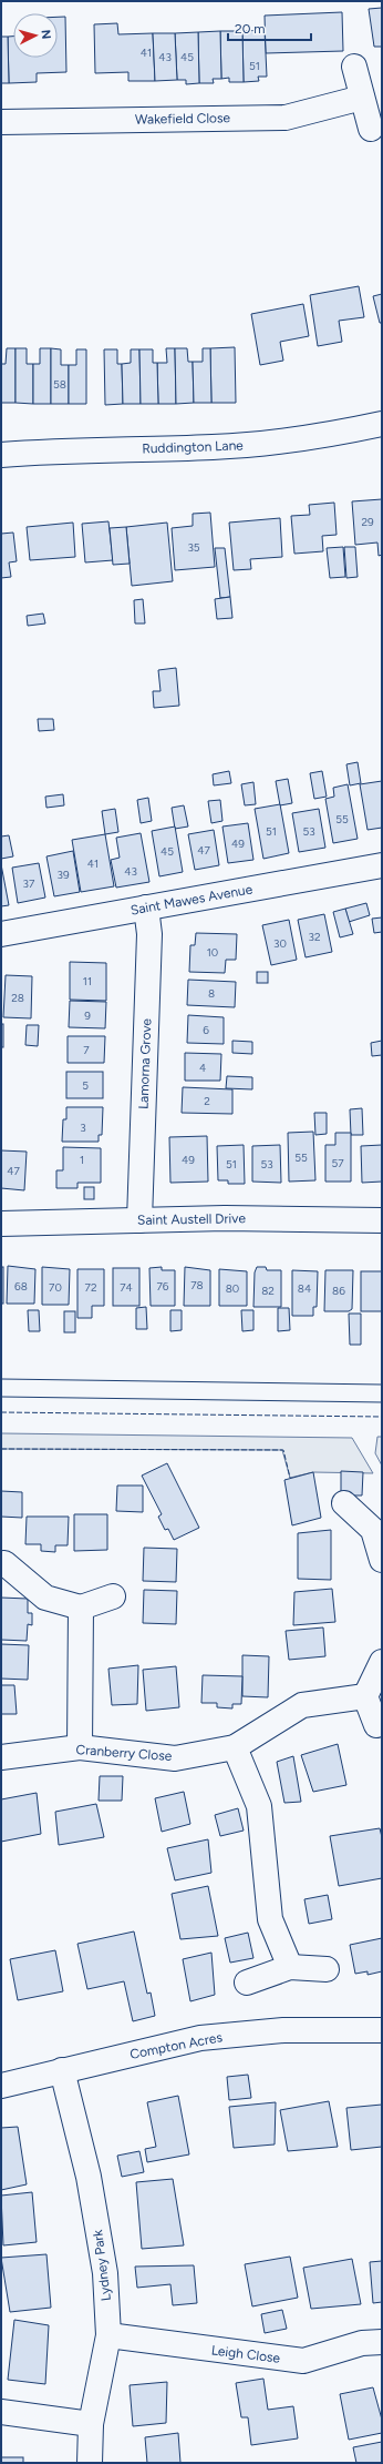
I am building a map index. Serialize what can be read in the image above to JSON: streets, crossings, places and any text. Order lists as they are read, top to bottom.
{
  "streets": {
    "street": [
      "Wakefield Close",
      "Ruddington Lane",
      "Saint Mawes Avenue",
      "Lamorna Grove",
      "Saint Austell Drive",
      "Cranberry Close",
      "Compton Acres",
      "Lydney Park",
      "Leigh Close"
    ]
  },
  "crossings": [
    ["Saint Mawes Avenue", "Lamorna Grove"],
    ["Lamorna Grove", "Saint Austell Drive"],
    ["Compton Acres", "Lydney Park"],
    ["Lydney Park", "Leigh Close"]
  ],
  "house_numbers": [
    "41",
    "43",
    "45",
    "51",
    "58",
    "29",
    "35",
    "55",
    "51",
    "53",
    "49",
    "47",
    "45",
    "41",
    "43",
    "39",
    "37",
    "32",
    "30",
    "10",
    "11",
    "8",
    "28",
    "9",
    "6",
    "7",
    "4",
    "5",
    "2",
    "3",
    "55",
    "1",
    "49",
    "57",
    "51",
    "53",
    "47",
    "78",
    "68",
    "76",
    "70",
    "72",
    "74",
    "80",
    "84",
    "82",
    "86"
  ],
  "scale_bar": "20 m",
  "north": "right"
}
